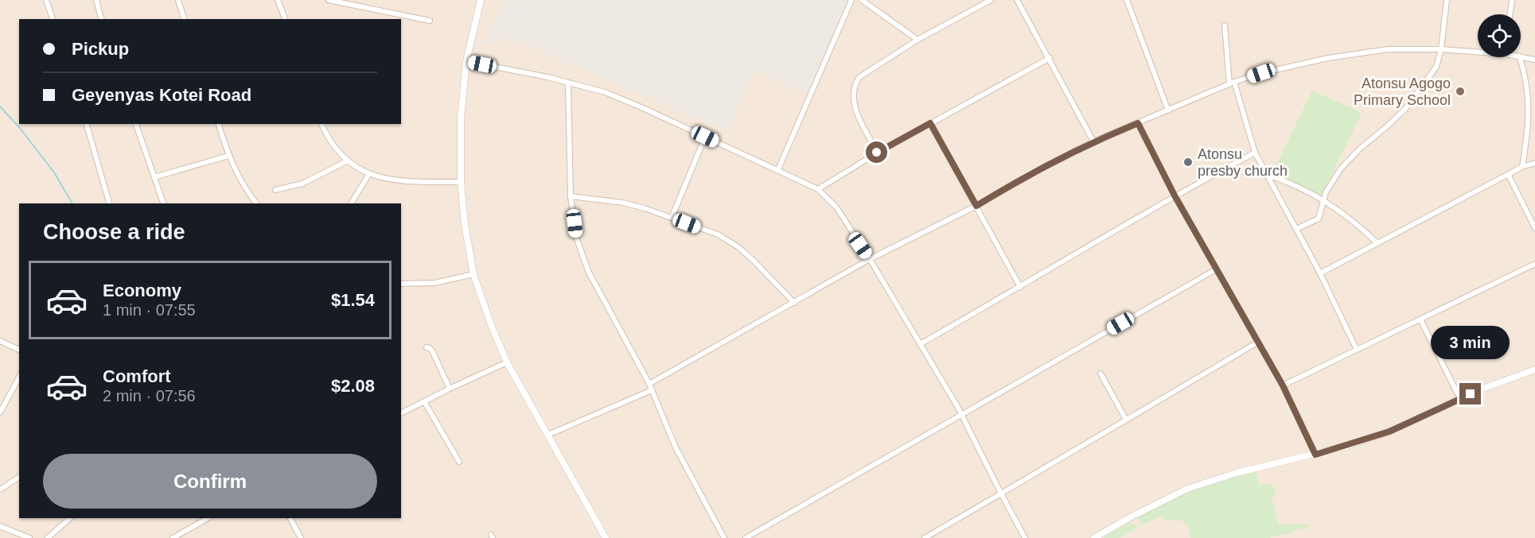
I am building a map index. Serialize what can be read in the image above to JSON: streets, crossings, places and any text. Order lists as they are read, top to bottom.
{
  "places": ["Atonsu Agogo Primary School", "Atonsu presby church"],
  "page": {
    "banner": ["Pickup", "Geyenyas Kotei Road"],
    "heading": "Choose a ride",
    "list": [
      {
        "name": "Economy",
        "note": "1 min · 07:55",
        "value": "$1.54"
      },
      {
        "name": "Comfort",
        "note": "2 min · 07:56",
        "value": "$2.08"
      }
    ],
    "bubble": "3 min",
    "buttons": "Confirm"
  }
}
